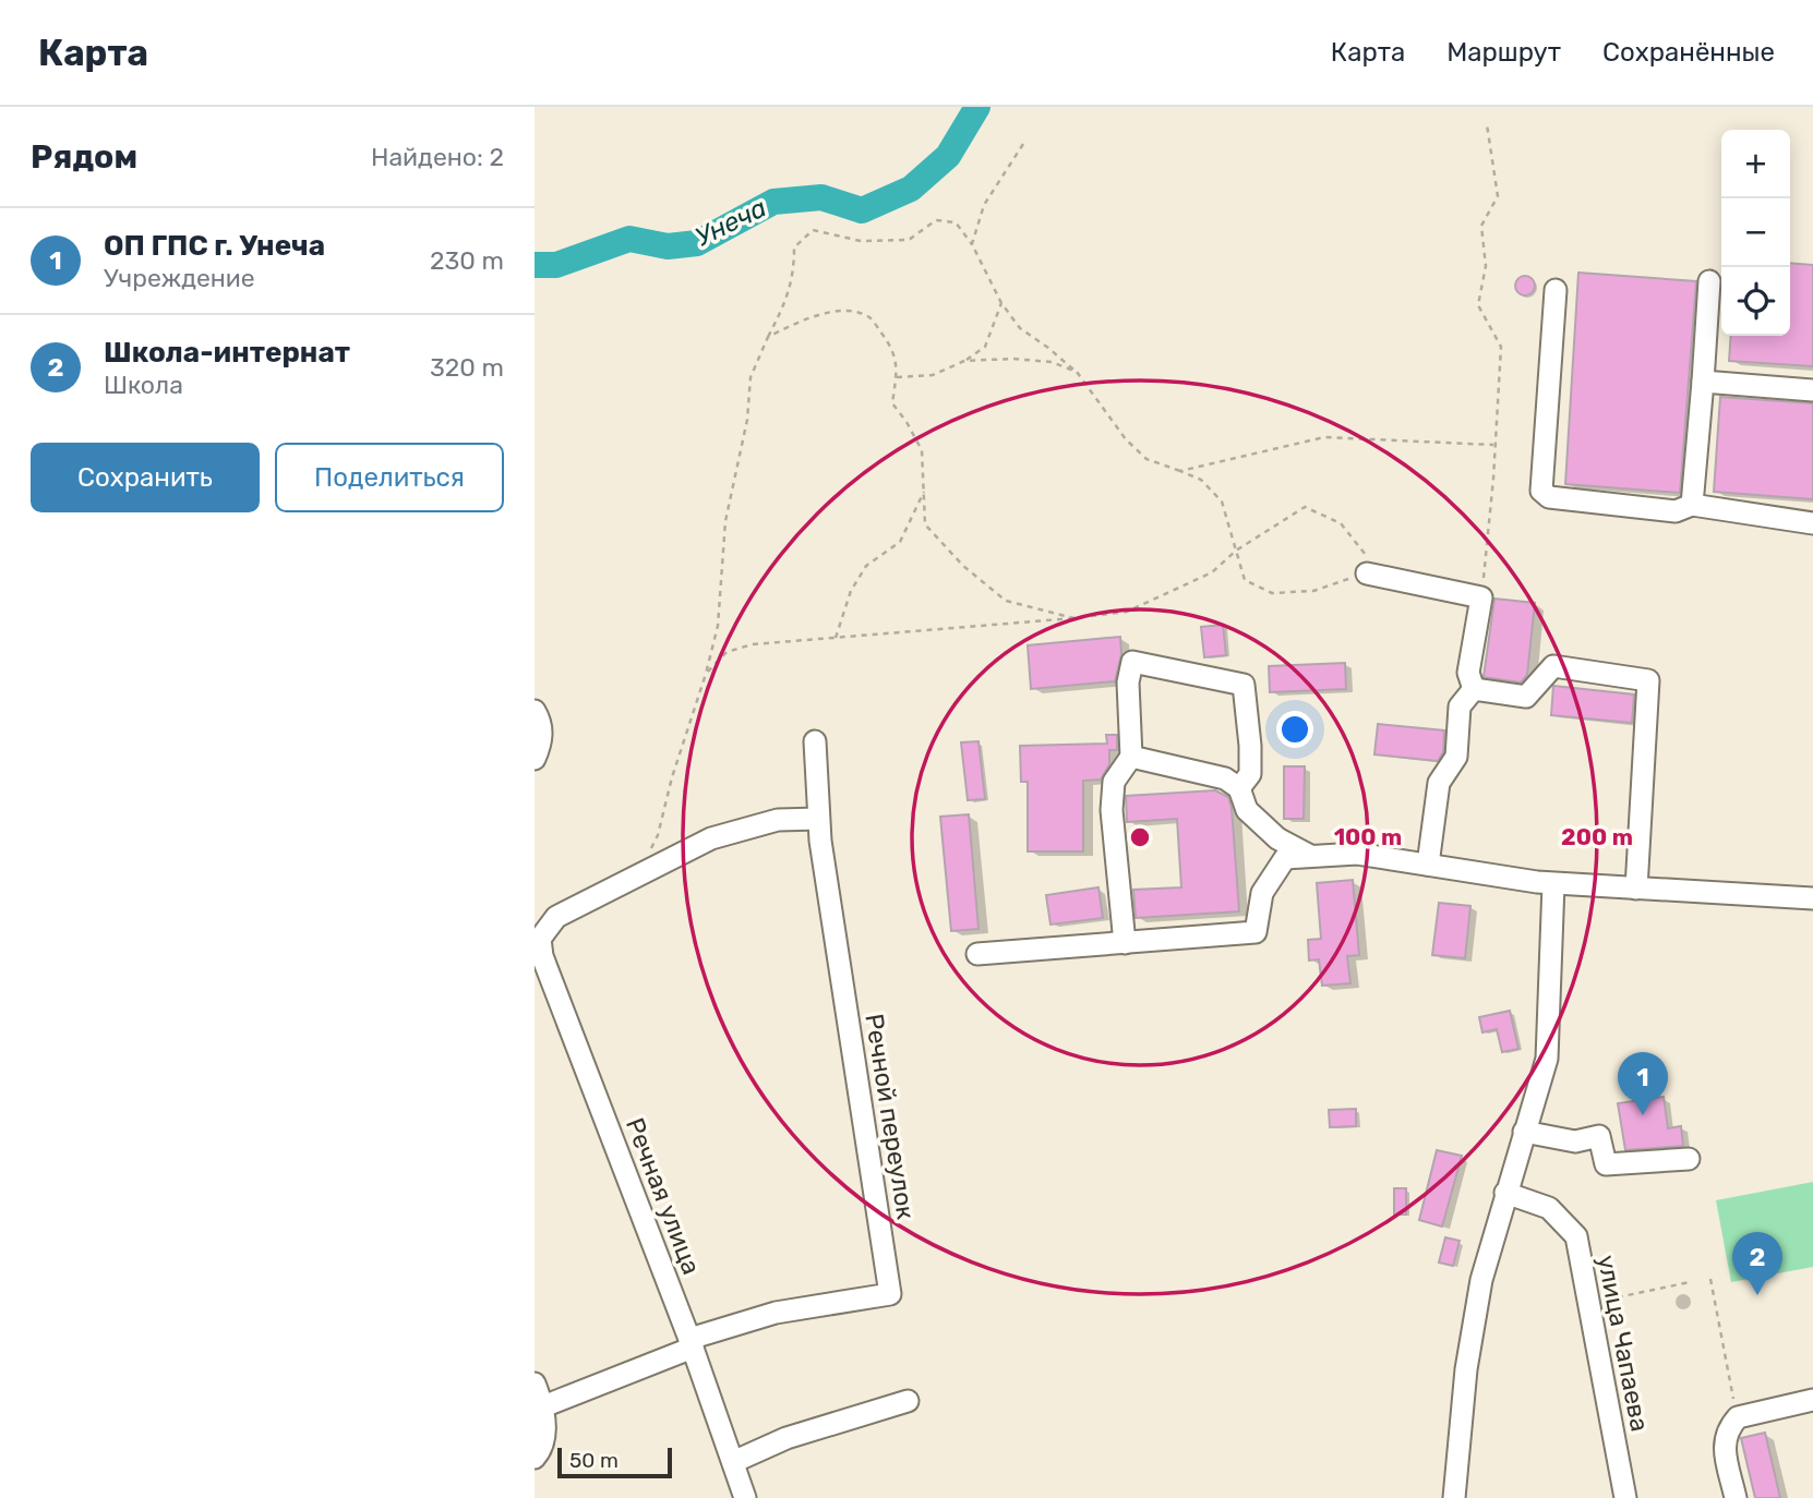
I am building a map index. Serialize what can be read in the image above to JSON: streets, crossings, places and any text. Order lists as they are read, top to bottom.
{
  "streets": {
    "street": ["Речной переулок", "Речная улица", "улица Чапаева"]
  },
  "crossings": [
    ["Речной переулок", "Речная улица"]
  ],
  "water": ["Унеча"],
  "scale_bar": "50 m",
  "page": {
    "header": "Карта",
    "nav": ["Карта", "Маршрут", "Сохранённые"],
    "heading": ["Рядом", "Найдено: 2"],
    "map_buttons": ["+", "−"],
    "list": [
      {
        "mark": "1",
        "name": "ОП ГПС г. Унеча",
        "note": "Учреждение",
        "value": "230 m"
      },
      {
        "mark": "2",
        "name": "Школа-интернат",
        "note": "Школа",
        "value": "320 m"
      }
    ],
    "buttons": ["Сохранить", "Поделиться"],
    "pins": ["1", "2"],
    "scale": "50 m"
  },
  "rings": ["100 m", "200 m"]
}
